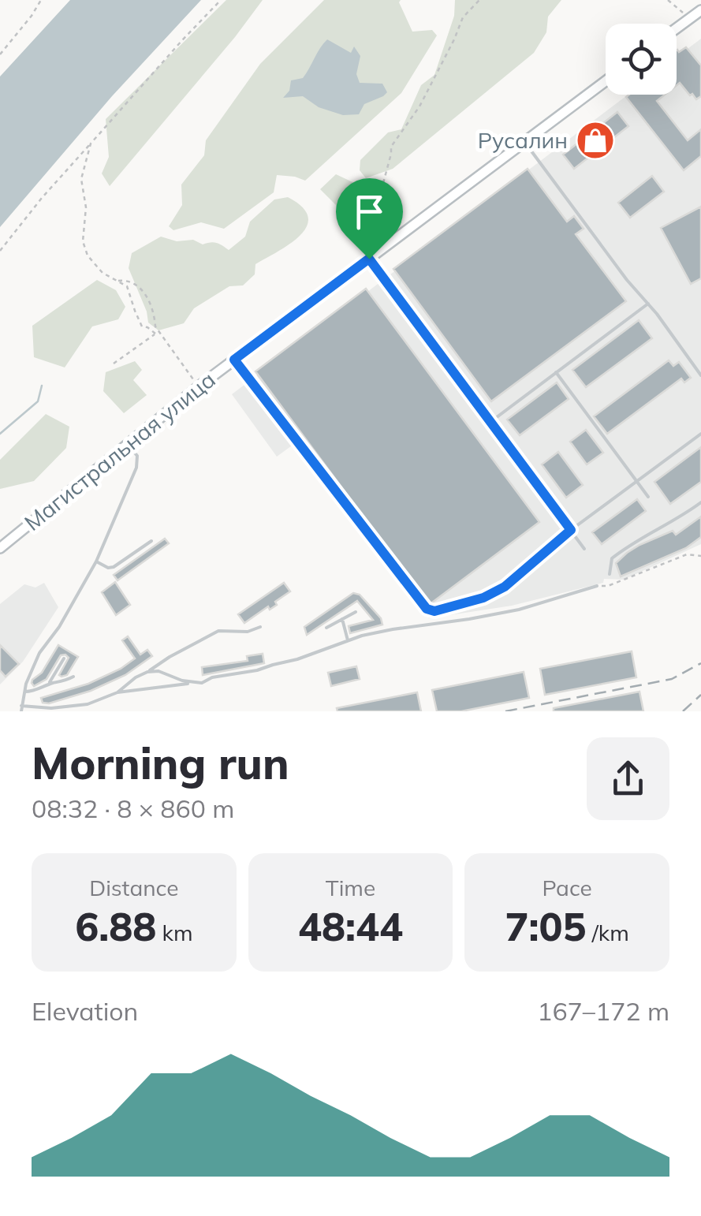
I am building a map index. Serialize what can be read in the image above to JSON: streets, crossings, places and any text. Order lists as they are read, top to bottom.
{
  "streets": {
    "main road": ["Магистральная улица"]
  },
  "places": {
    "shop": ["Русалин"]
  },
  "page": {
    "heading": ["Morning run", "08:32 · 8 × 860 m"],
    "stats": [
      ["Distance", "6.88 km"],
      ["Time", "48:44"],
      ["Pace", "7:05 /km"]
    ],
    "chart": ["Elevation", "167–172 m"]
  }
}
